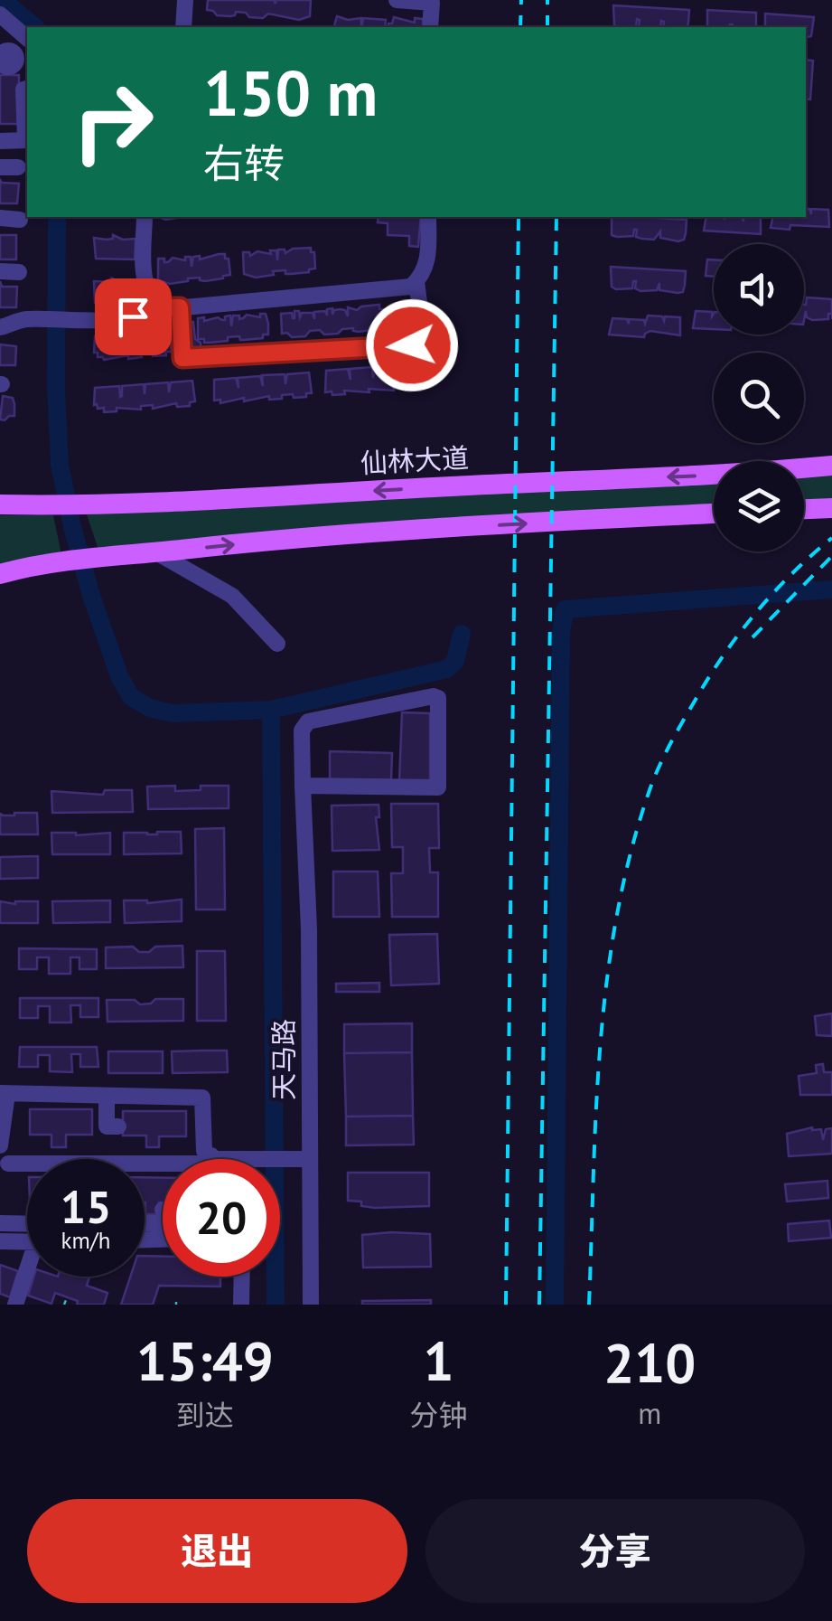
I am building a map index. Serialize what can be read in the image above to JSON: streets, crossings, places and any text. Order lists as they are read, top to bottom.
{
  "streets": {
    "main road": ["仙林大道"],
    "street": ["天马路"]
  },
  "page": {
    "turn": ["150 m", "右转"],
    "speed": "15 km/h",
    "limit": "20",
    "eta": [
      "15:49",
      "到达",
      "1",
      "分钟",
      "210",
      "m"
    ],
    "buttons": ["退出", "分享"]
  }
}
